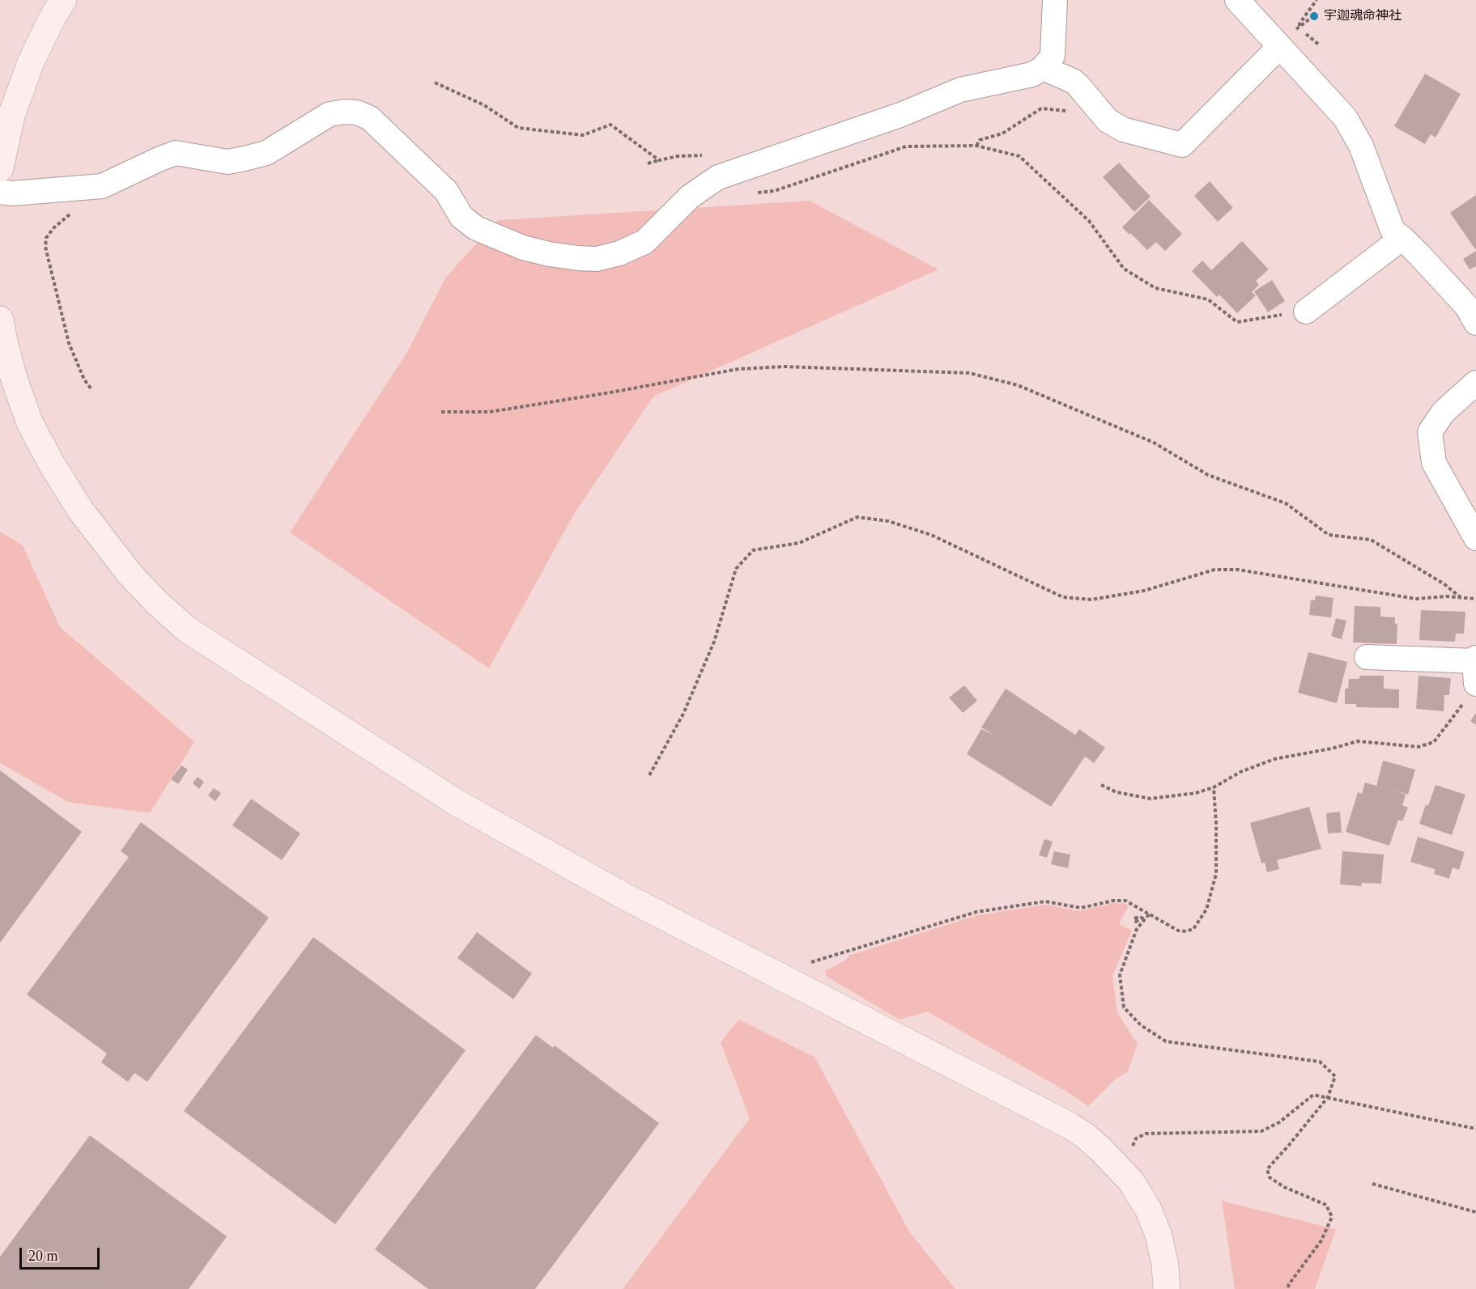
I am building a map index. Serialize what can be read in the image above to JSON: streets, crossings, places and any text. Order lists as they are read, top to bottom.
{
  "places": ["宇迦魂命神社"],
  "scale_bar": "20 m"
}
